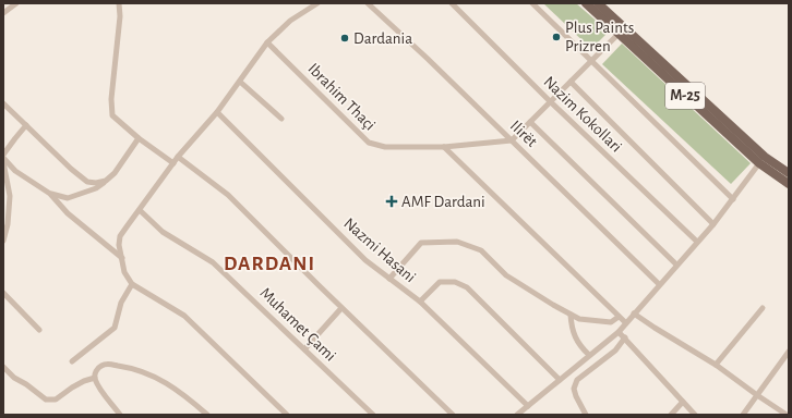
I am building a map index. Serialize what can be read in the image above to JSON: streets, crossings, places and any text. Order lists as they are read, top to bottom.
{
  "streets": {
    "main road": ["M-25"],
    "street": [
      "Ibrahim Thaçi",
      "Nazim Kokollari",
      "Ilirët",
      "Nazmi Hasani",
      "Muhamet Çami"
    ]
  },
  "crossings": [
    ["Ibrahim Thaçi", "Ilirët"]
  ],
  "districts": ["DARDANI"],
  "places": {
    "other": ["Plus Paints Prizren", "Dardania"],
    "health": ["AMF Dardani"]
  }
}
